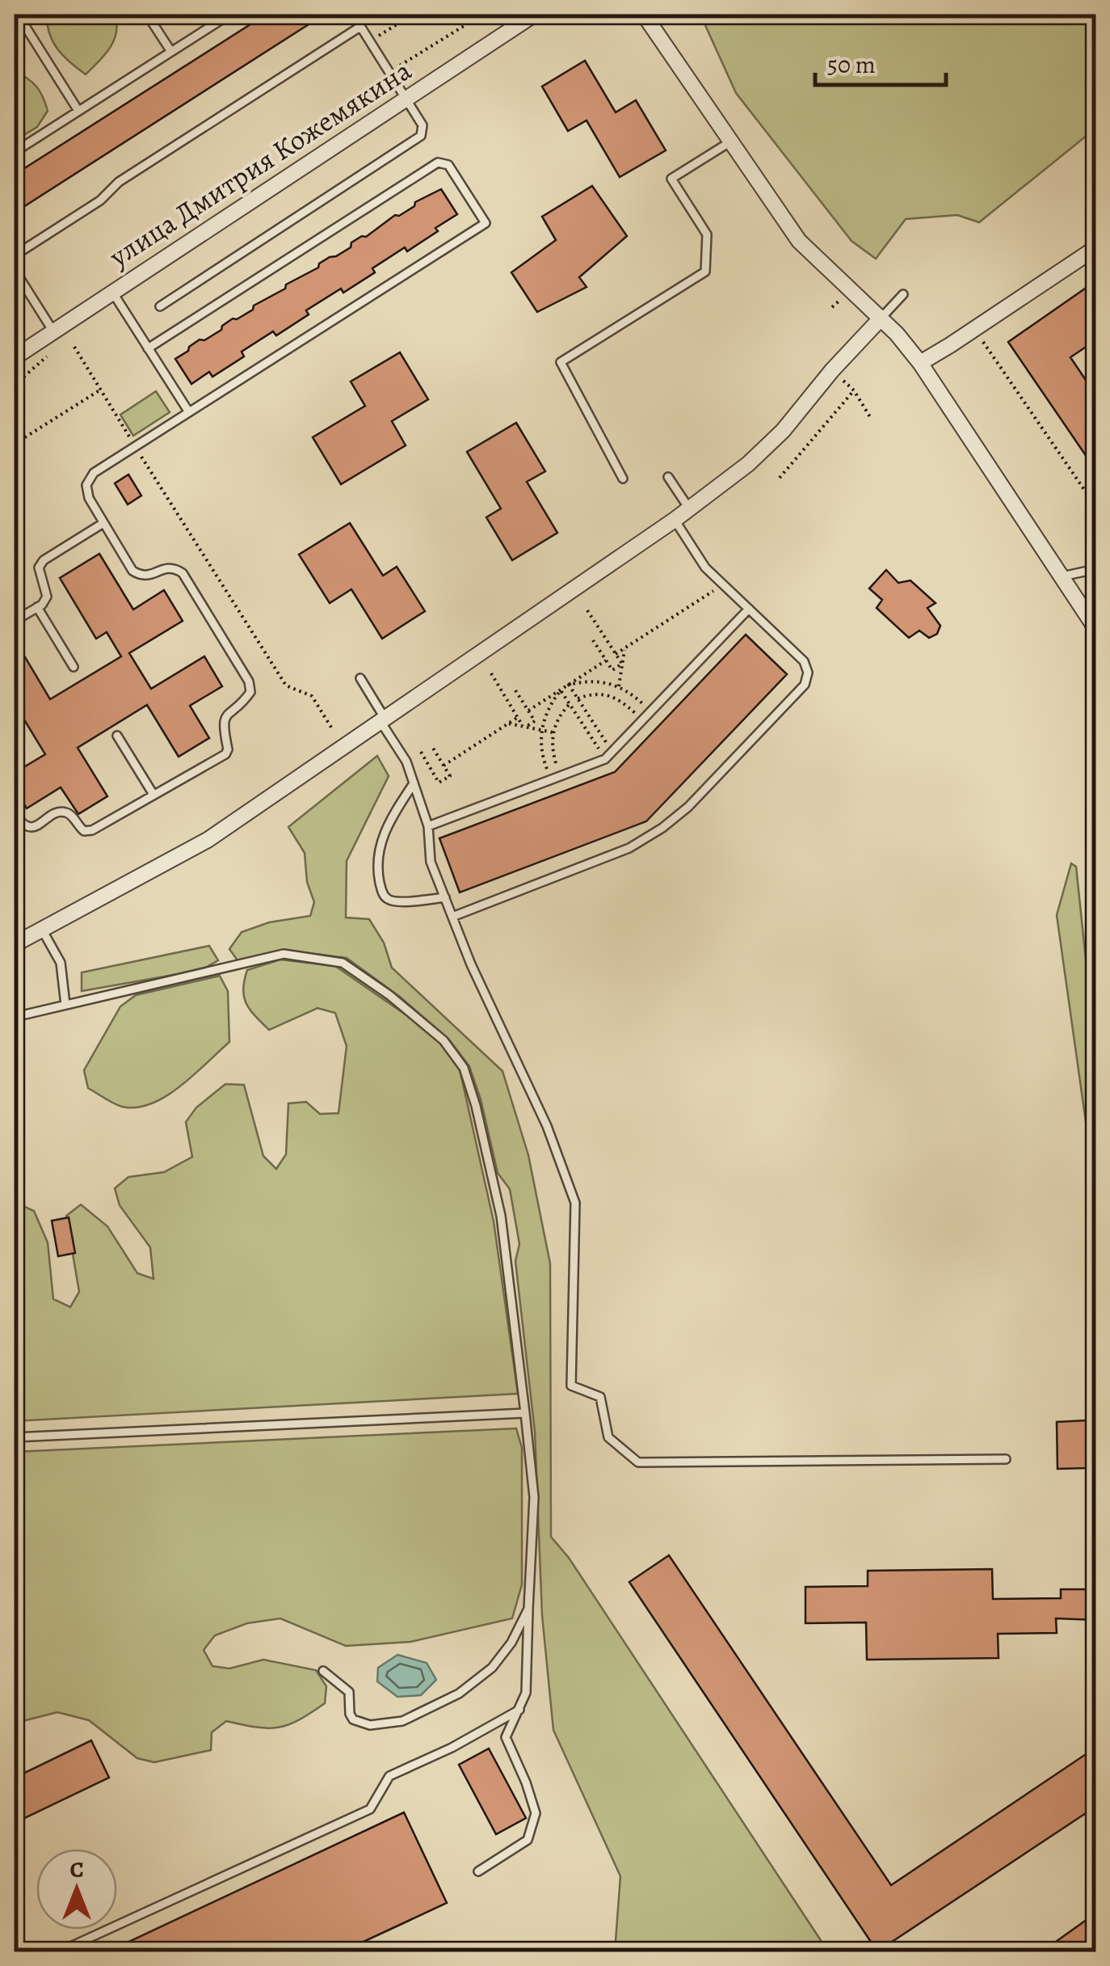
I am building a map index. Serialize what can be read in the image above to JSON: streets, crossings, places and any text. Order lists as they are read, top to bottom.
{
  "streets": {
    "street": ["улица Дмитрия Кожемякина"]
  },
  "scale_bar": "50 m",
  "north": "top"
}
